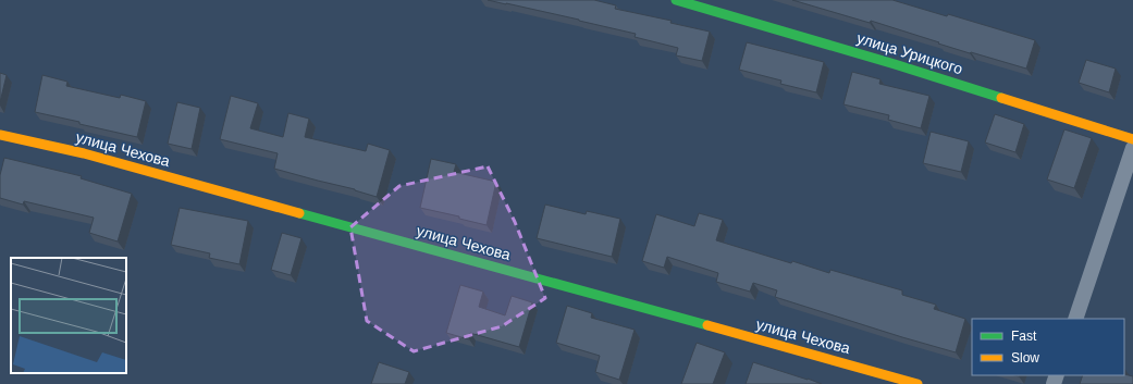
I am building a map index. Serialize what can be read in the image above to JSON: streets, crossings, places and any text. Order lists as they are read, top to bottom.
{
  "streets": {
    "street": ["улица Урицкого", "улица Чехова"]
  },
  "legend": ["Fast", "Slow"]
}
